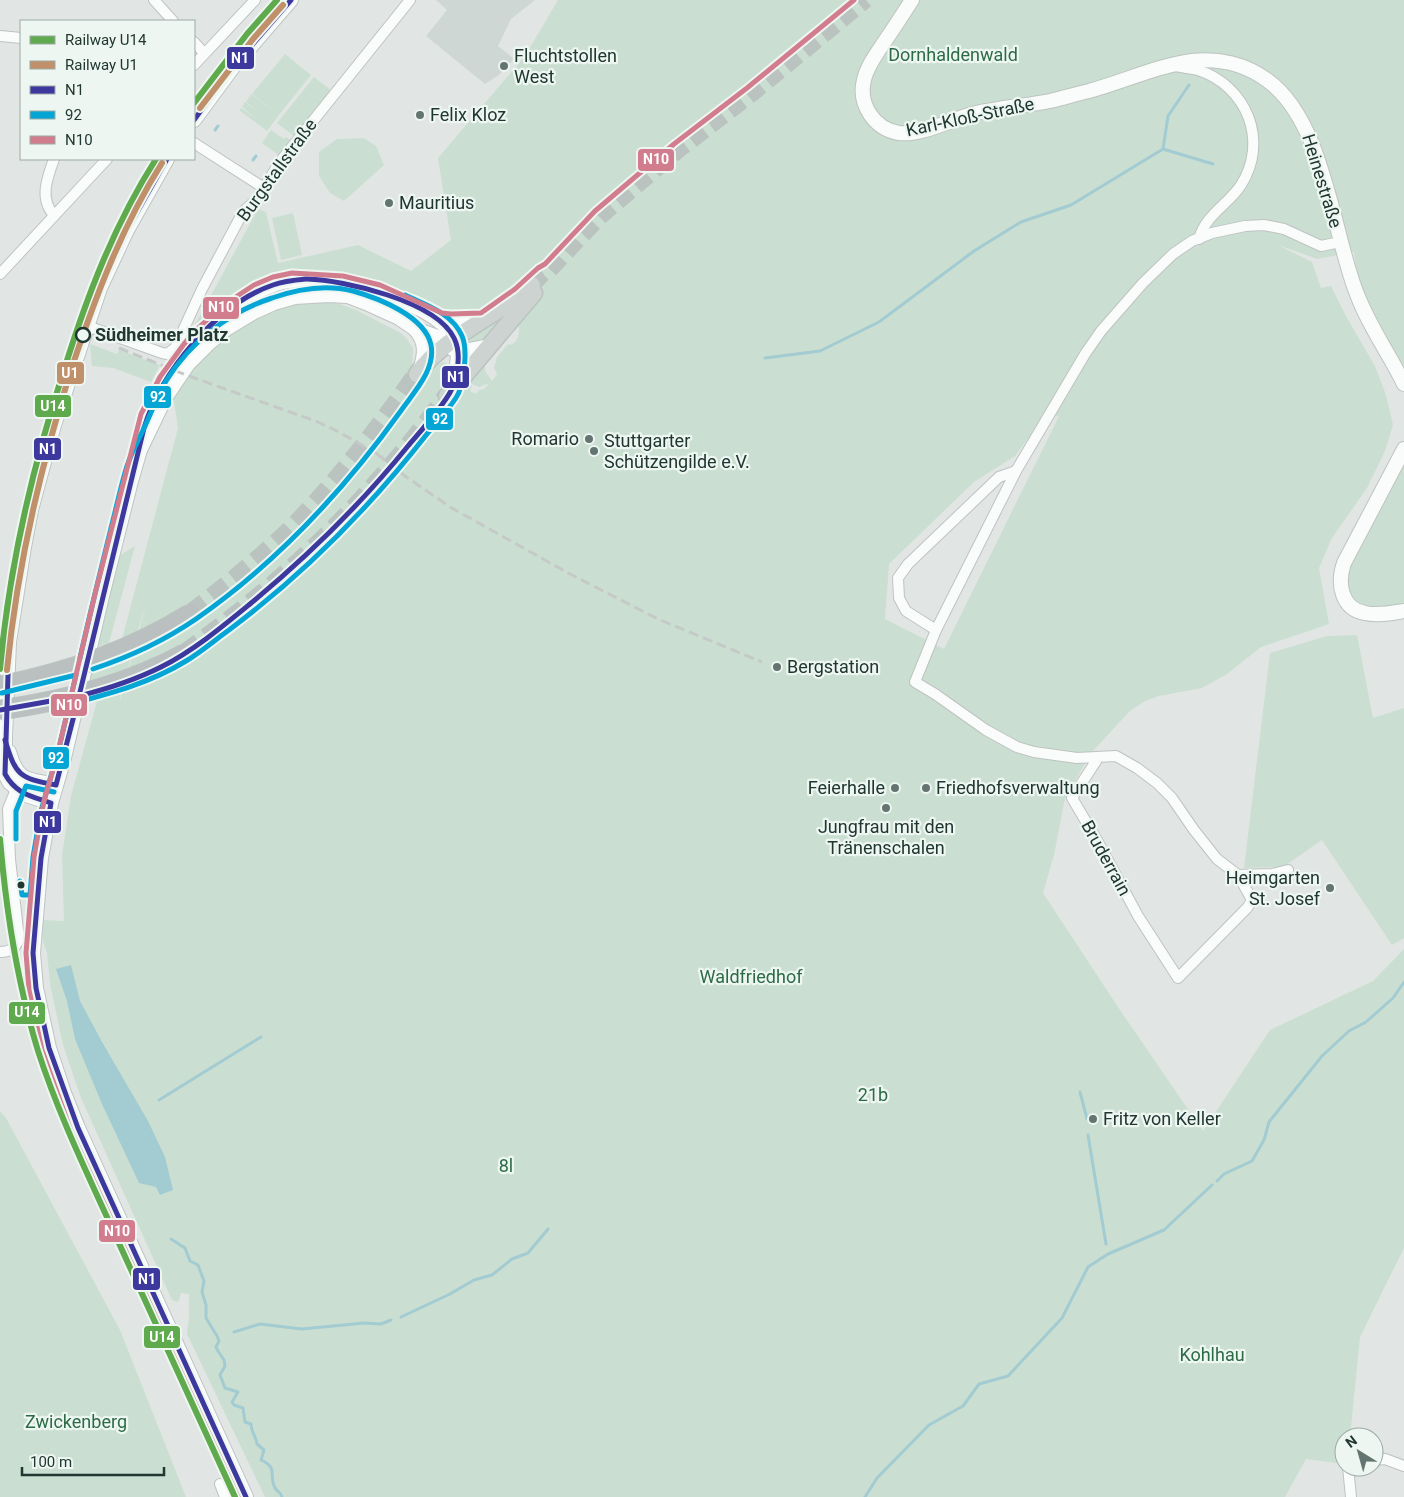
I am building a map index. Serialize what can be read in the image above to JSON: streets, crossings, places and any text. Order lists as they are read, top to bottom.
{
  "streets": {
    "main road": ["Karl-Kloß-Straße", "Heinestraße"],
    "street": ["Burgstallstraße", "Bruderrain"]
  },
  "crossings": [
    ["Karl-Kloß-Straße", "Heinestraße"]
  ],
  "parks": [
    "Dornhaldenwald",
    "Waldfriedhof",
    "21b",
    "8l",
    "Kohlhau",
    "Zwickenberg"
  ],
  "places": [
    "Fluchtstollen West",
    "Felix Kloz",
    "Mauritius",
    "Südheimer Platz",
    "Romario",
    "Stuttgarter Schützengilde e.V.",
    "Bergstation",
    "Feierhalle",
    "Friedhofsverwaltung",
    "Jungfrau mit den Tränenschalen",
    "Heimgarten St. Josef",
    "Fritz von Keller"
  ],
  "lines": [
    "rail line U14",
    "transit line N1",
    "transit line N10",
    "rail line U1",
    "transit line 92"
  ],
  "legend": [
    "Railway U14",
    "Railway U1",
    "N1",
    "92",
    "N10"
  ],
  "scale_bar": "100 m",
  "north": "top left"
}
